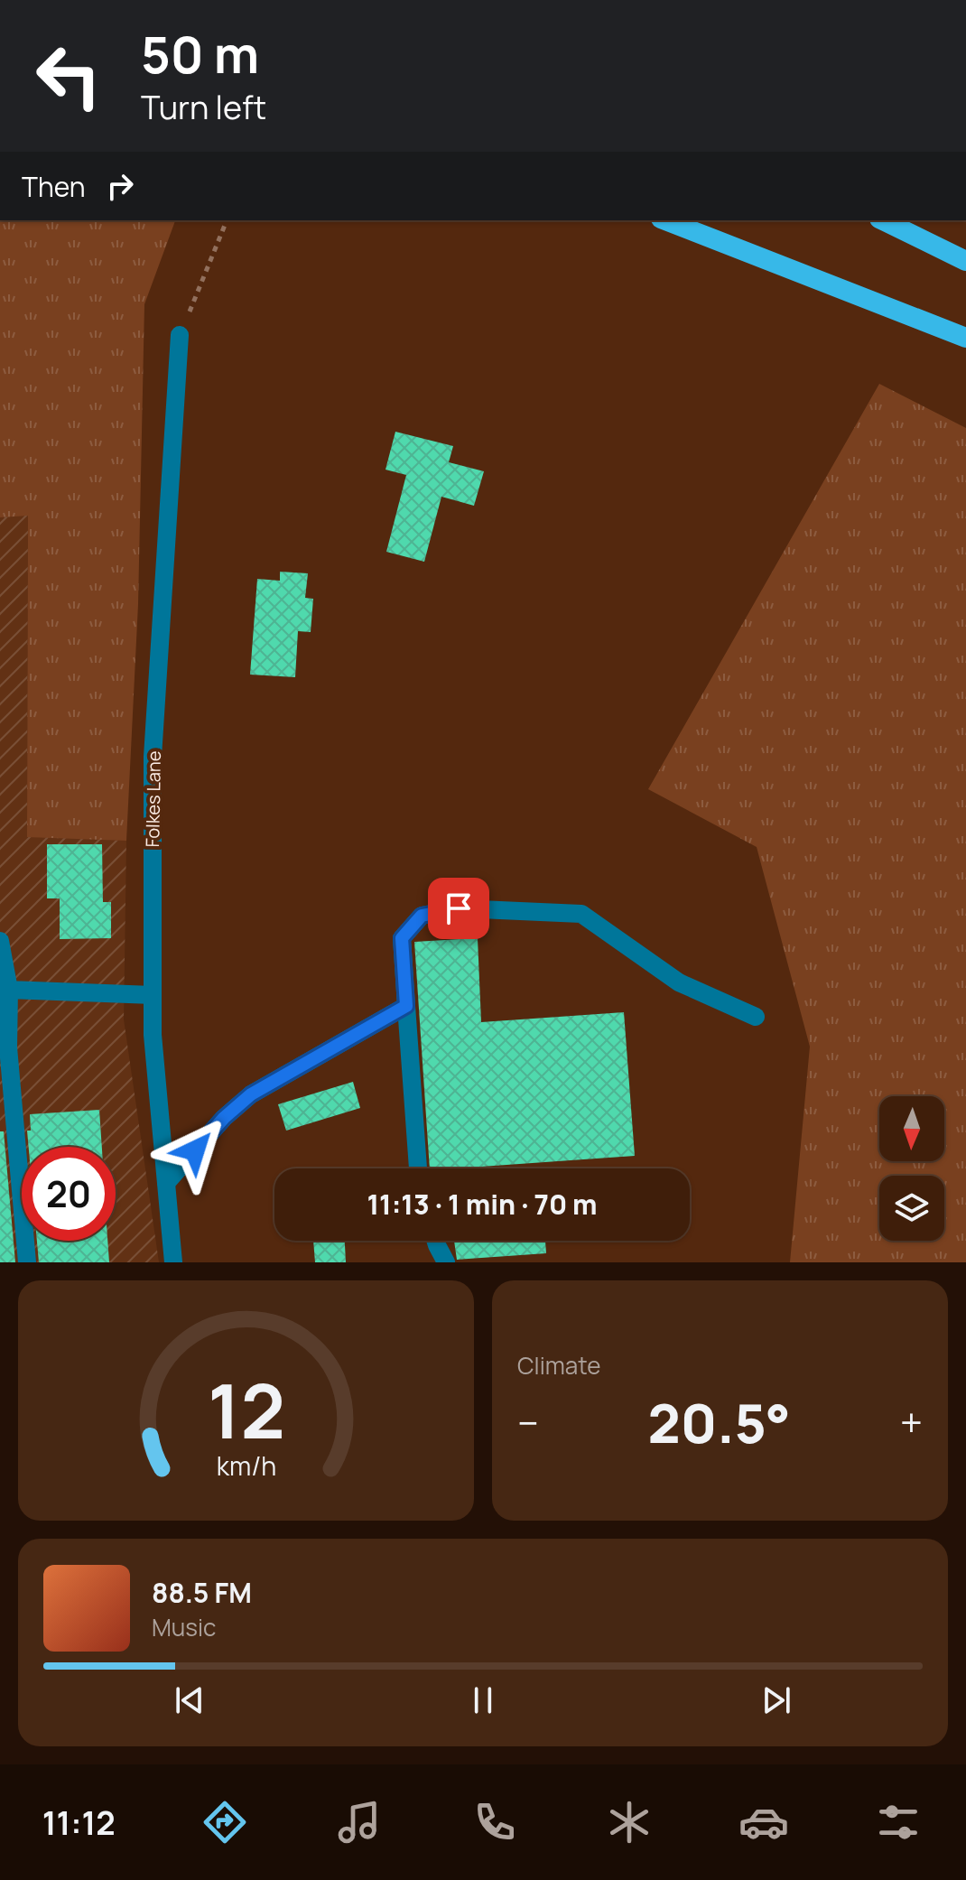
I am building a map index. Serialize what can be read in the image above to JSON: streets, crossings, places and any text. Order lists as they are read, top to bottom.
{
  "streets": {
    "street": ["Folkes Lane"]
  },
  "north": "bottom",
  "page": {
    "turn": ["50 m", "Turn left"],
    "then": "Then",
    "limit": "20",
    "trip": "11:13 · 1 min · 70 m",
    "tile": "Climate",
    "heat": ["−", "20.5°", "+"],
    "song": ["88.5 FM", "Music"],
    "tabs": "11:12",
    "gauge": ["12", "km/h"]
  }
}
